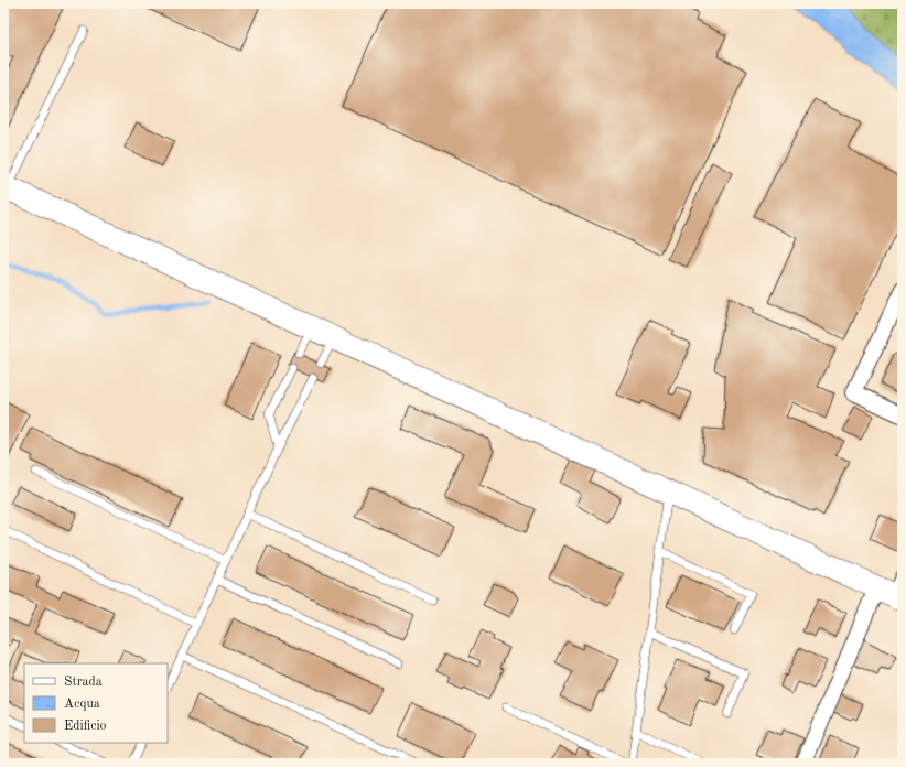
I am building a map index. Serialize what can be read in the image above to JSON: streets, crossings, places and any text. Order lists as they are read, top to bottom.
{
  "legend": ["Strada", "Acqua", "Edificio"]
}
